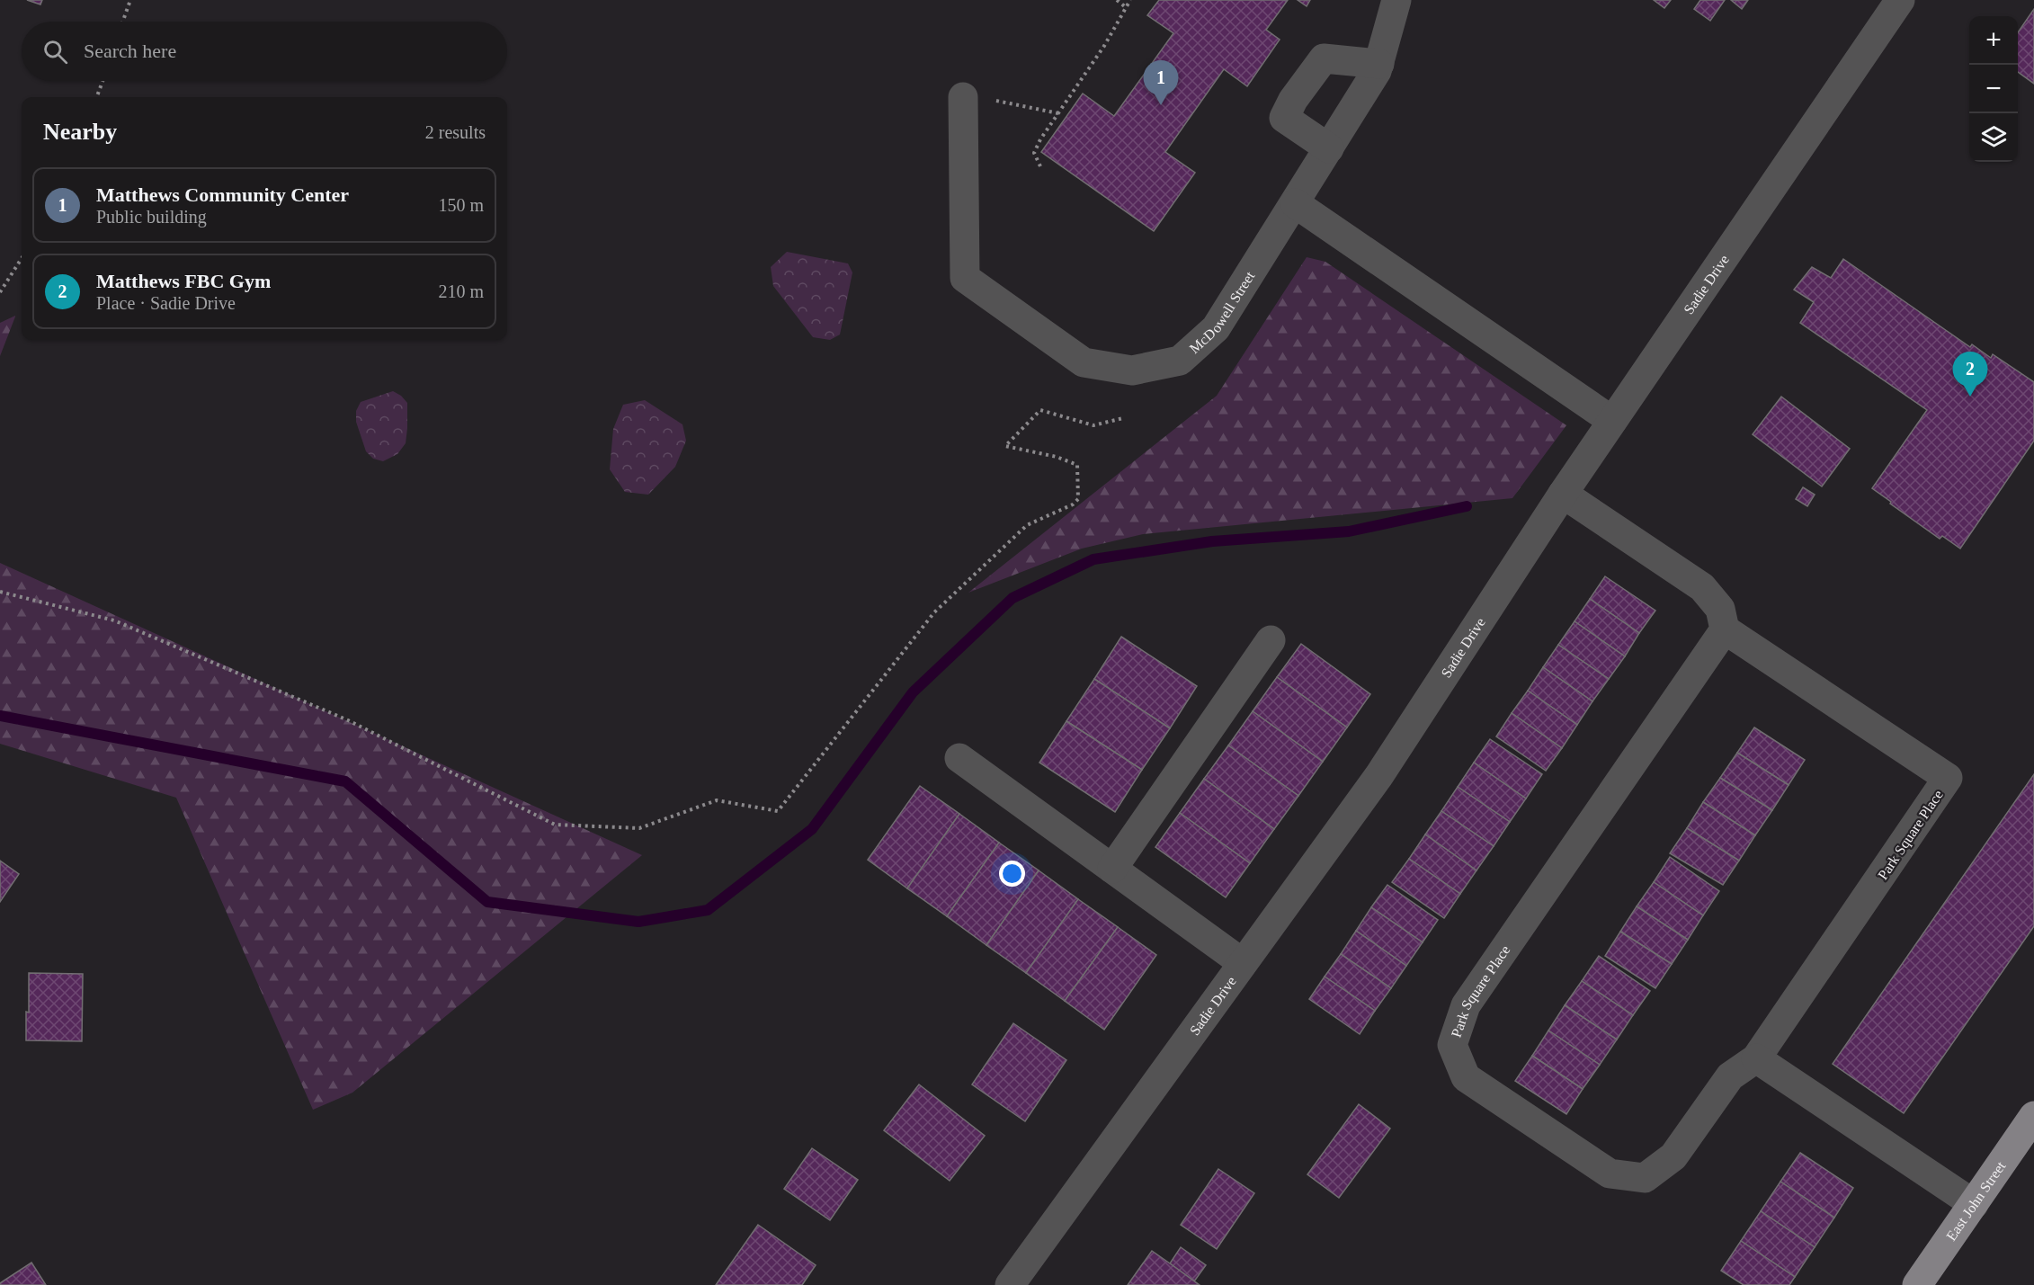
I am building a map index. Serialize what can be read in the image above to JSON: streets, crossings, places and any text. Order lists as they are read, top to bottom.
{
  "streets": {
    "main road": ["East John Street"],
    "street": ["Sadie Drive", "McDowell Street", "Park Square Place"]
  },
  "page": {
    "map_buttons": ["+", "−"],
    "search": "Search here",
    "pins": ["1", "2"],
    "heading": ["Nearby", "2 results"],
    "list": [
      {
        "mark": "1",
        "name": "Matthews Community Center",
        "note": "Public building",
        "value": "150 m"
      },
      {
        "mark": "2",
        "name": "Matthews FBC Gym",
        "note": "Place · Sadie Drive",
        "value": "210 m"
      }
    ]
  }
}
